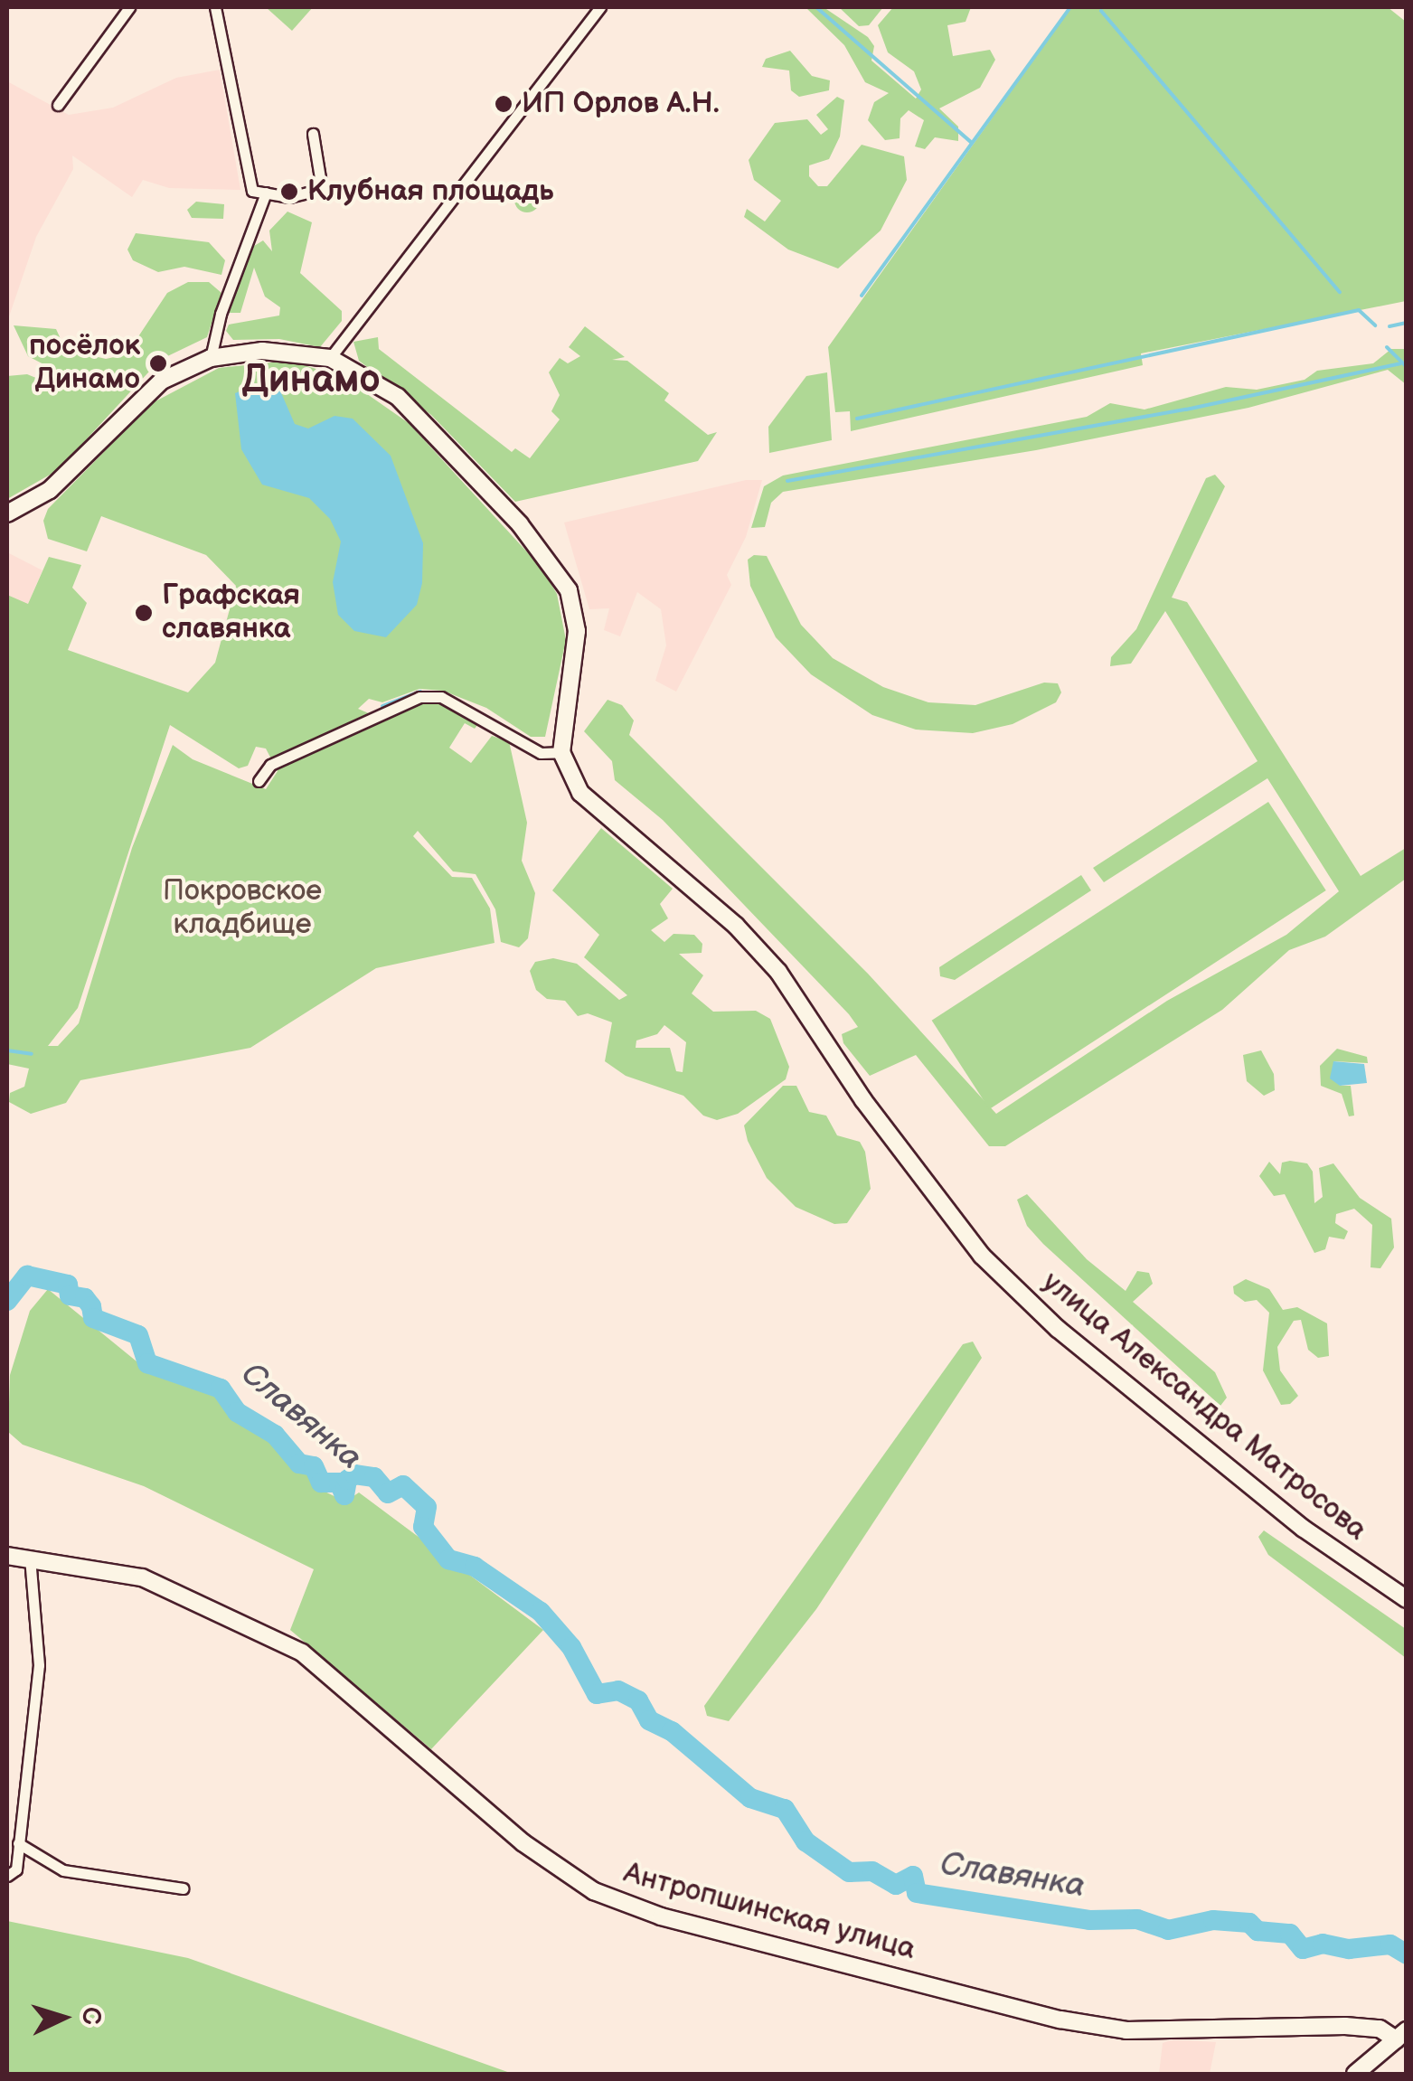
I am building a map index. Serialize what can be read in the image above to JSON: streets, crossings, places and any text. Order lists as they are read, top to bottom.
{
  "streets": {
    "main road": ["улица Александра Матросова", "Антропшинская улица"]
  },
  "districts": ["Динамо"],
  "water": ["Славянка"],
  "parks": ["Покровское кладбище"],
  "places": [
    "ИП Орлов А.Н.",
    "Клубная площадь",
    "посёлок Динамо",
    "Графская славянка"
  ],
  "north": "right"
}
